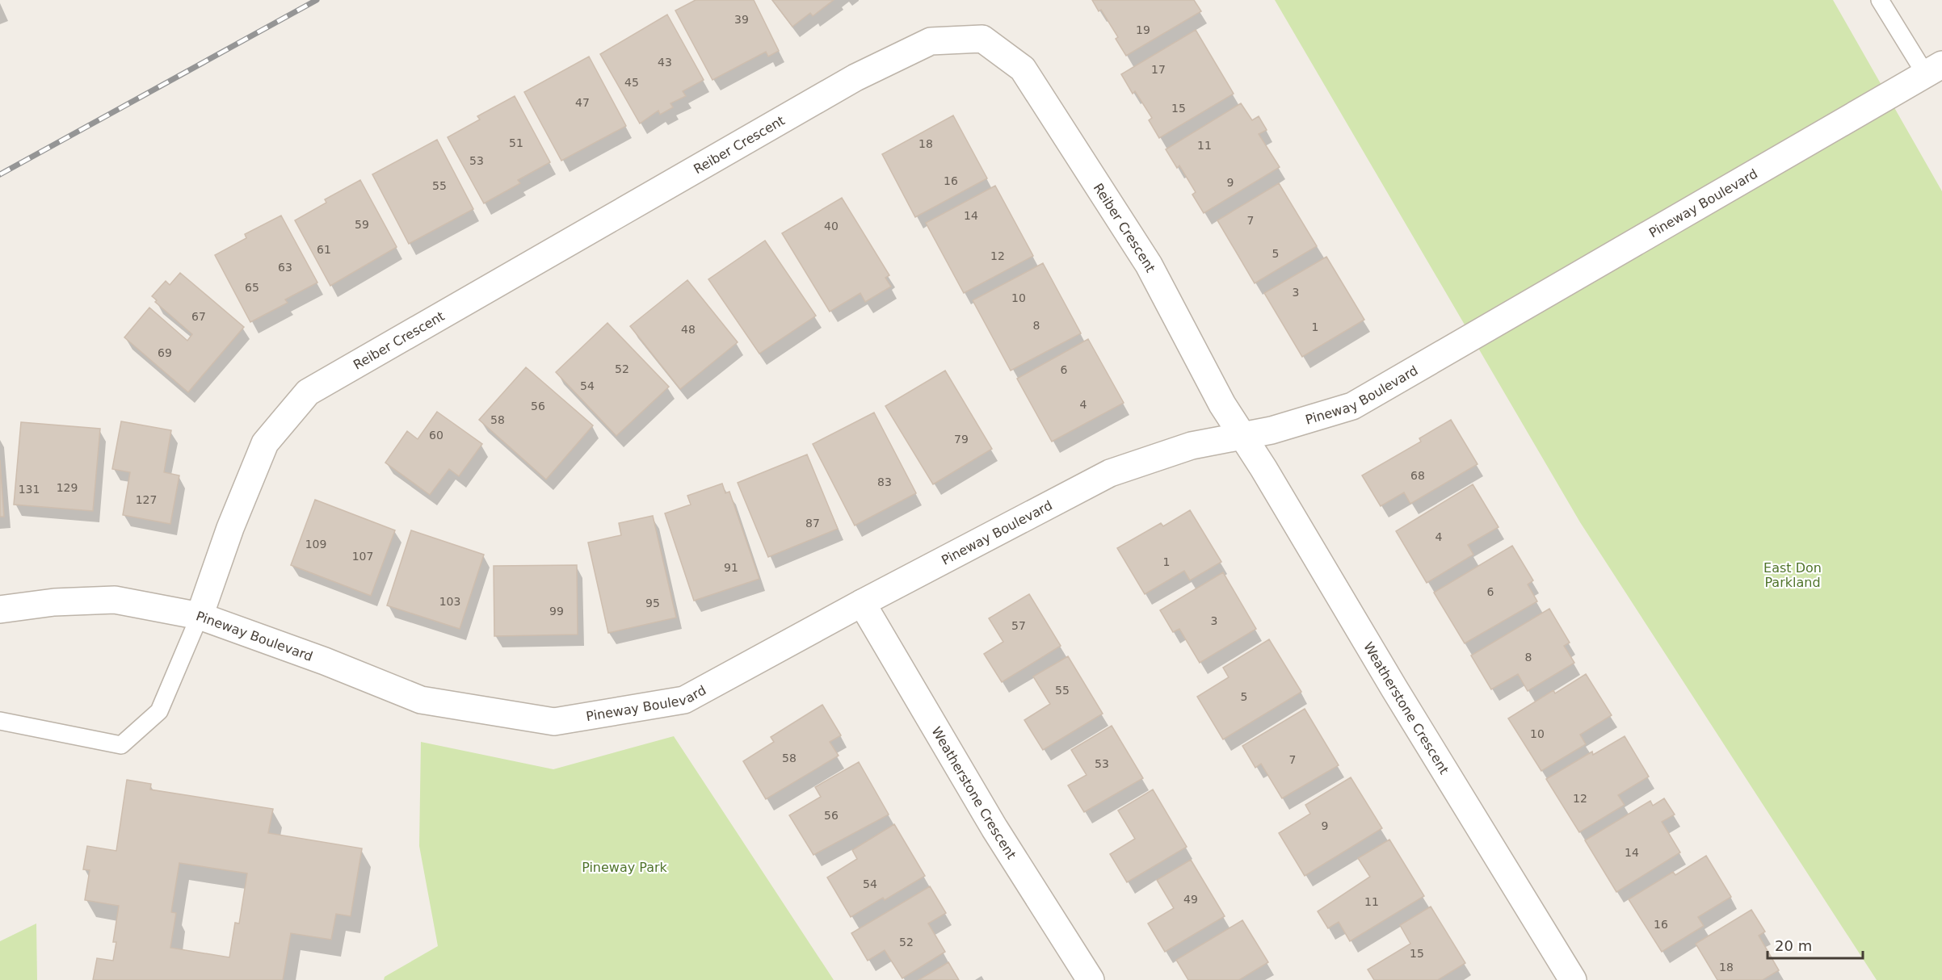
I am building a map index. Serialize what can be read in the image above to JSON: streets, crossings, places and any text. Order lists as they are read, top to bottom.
{
  "streets": {
    "street": ["Reiber Crescent", "Pineway Boulevard", "Weatherstone Crescent"]
  },
  "crossings": [
    ["Reiber Crescent", "Pineway Boulevard"],
    ["Reiber Crescent", "Weatherstone Crescent"],
    ["Pineway Boulevard", "Weatherstone Crescent"]
  ],
  "parks": ["East Don Parkland", "Pineway Park"],
  "house_numbers": [
    "39",
    "19",
    "43",
    "17",
    "45",
    "47",
    "15",
    "51",
    "18",
    "11",
    "53",
    "16",
    "9",
    "55",
    "14",
    "7",
    "59",
    "40",
    "61",
    "5",
    "12",
    "63",
    "65",
    "3",
    "10",
    "67",
    "8",
    "1",
    "48",
    "69",
    "52",
    "6",
    "54",
    "4",
    "56",
    "58",
    "60",
    "79",
    "68",
    "83",
    "129",
    "131",
    "127",
    "87",
    "4",
    "109",
    "107",
    "1",
    "91",
    "6",
    "103",
    "95",
    "99",
    "3",
    "57",
    "8",
    "55",
    "5",
    "10",
    "58",
    "7",
    "53",
    "12",
    "56",
    "9",
    "14",
    "54",
    "49",
    "11",
    "16",
    "52",
    "15",
    "18"
  ],
  "scale_bar": "20 m"
}
